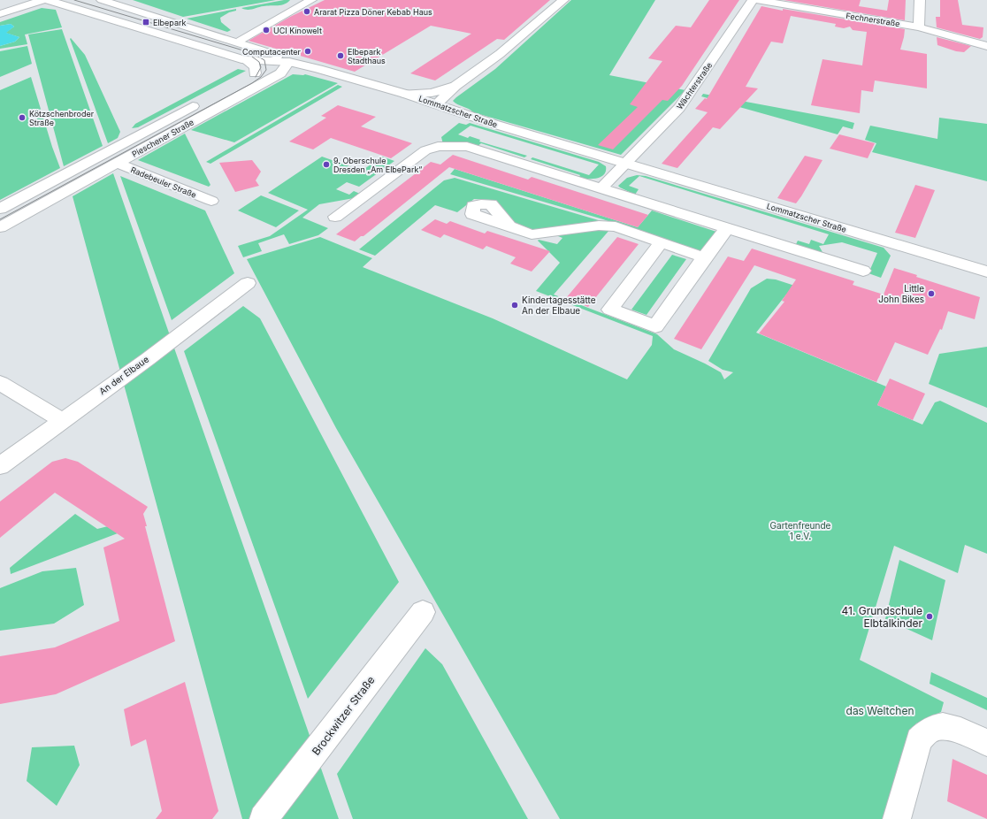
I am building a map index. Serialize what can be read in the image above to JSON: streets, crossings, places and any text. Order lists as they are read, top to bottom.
{
  "streets": {
    "street": [
      "Fechnerstraße",
      "Wächterstraße",
      "Lommatzscher Straße",
      "Pieschener Straße",
      "Radebeuler Straße",
      "An der Elbaue",
      "Brockwitzer Straße"
    ]
  },
  "crossings": [
    ["Wächterstraße", "Lommatzscher Straße"],
    ["Lommatzscher Straße", "Pieschener Straße"],
    ["Pieschener Straße", "Radebeuler Straße"]
  ],
  "parks": ["Gartenfreunde 1 e.V.", "das Weltchen"],
  "places": {
    "other": [
      "Ararat Pizza Döner Kebab Haus",
      "UCI Kinowelt",
      "Computacenter",
      "Elbepark Stadthaus",
      "Kötzschenbroder Straße",
      "9. Oberschule Dresden „Am ElbePark“",
      "Little John Bikes",
      "Kindertagesstätte An der Elbaue",
      "41. Grundschule Elbtalkinder"
    ],
    "transit": ["Elbepark"]
  }
}
